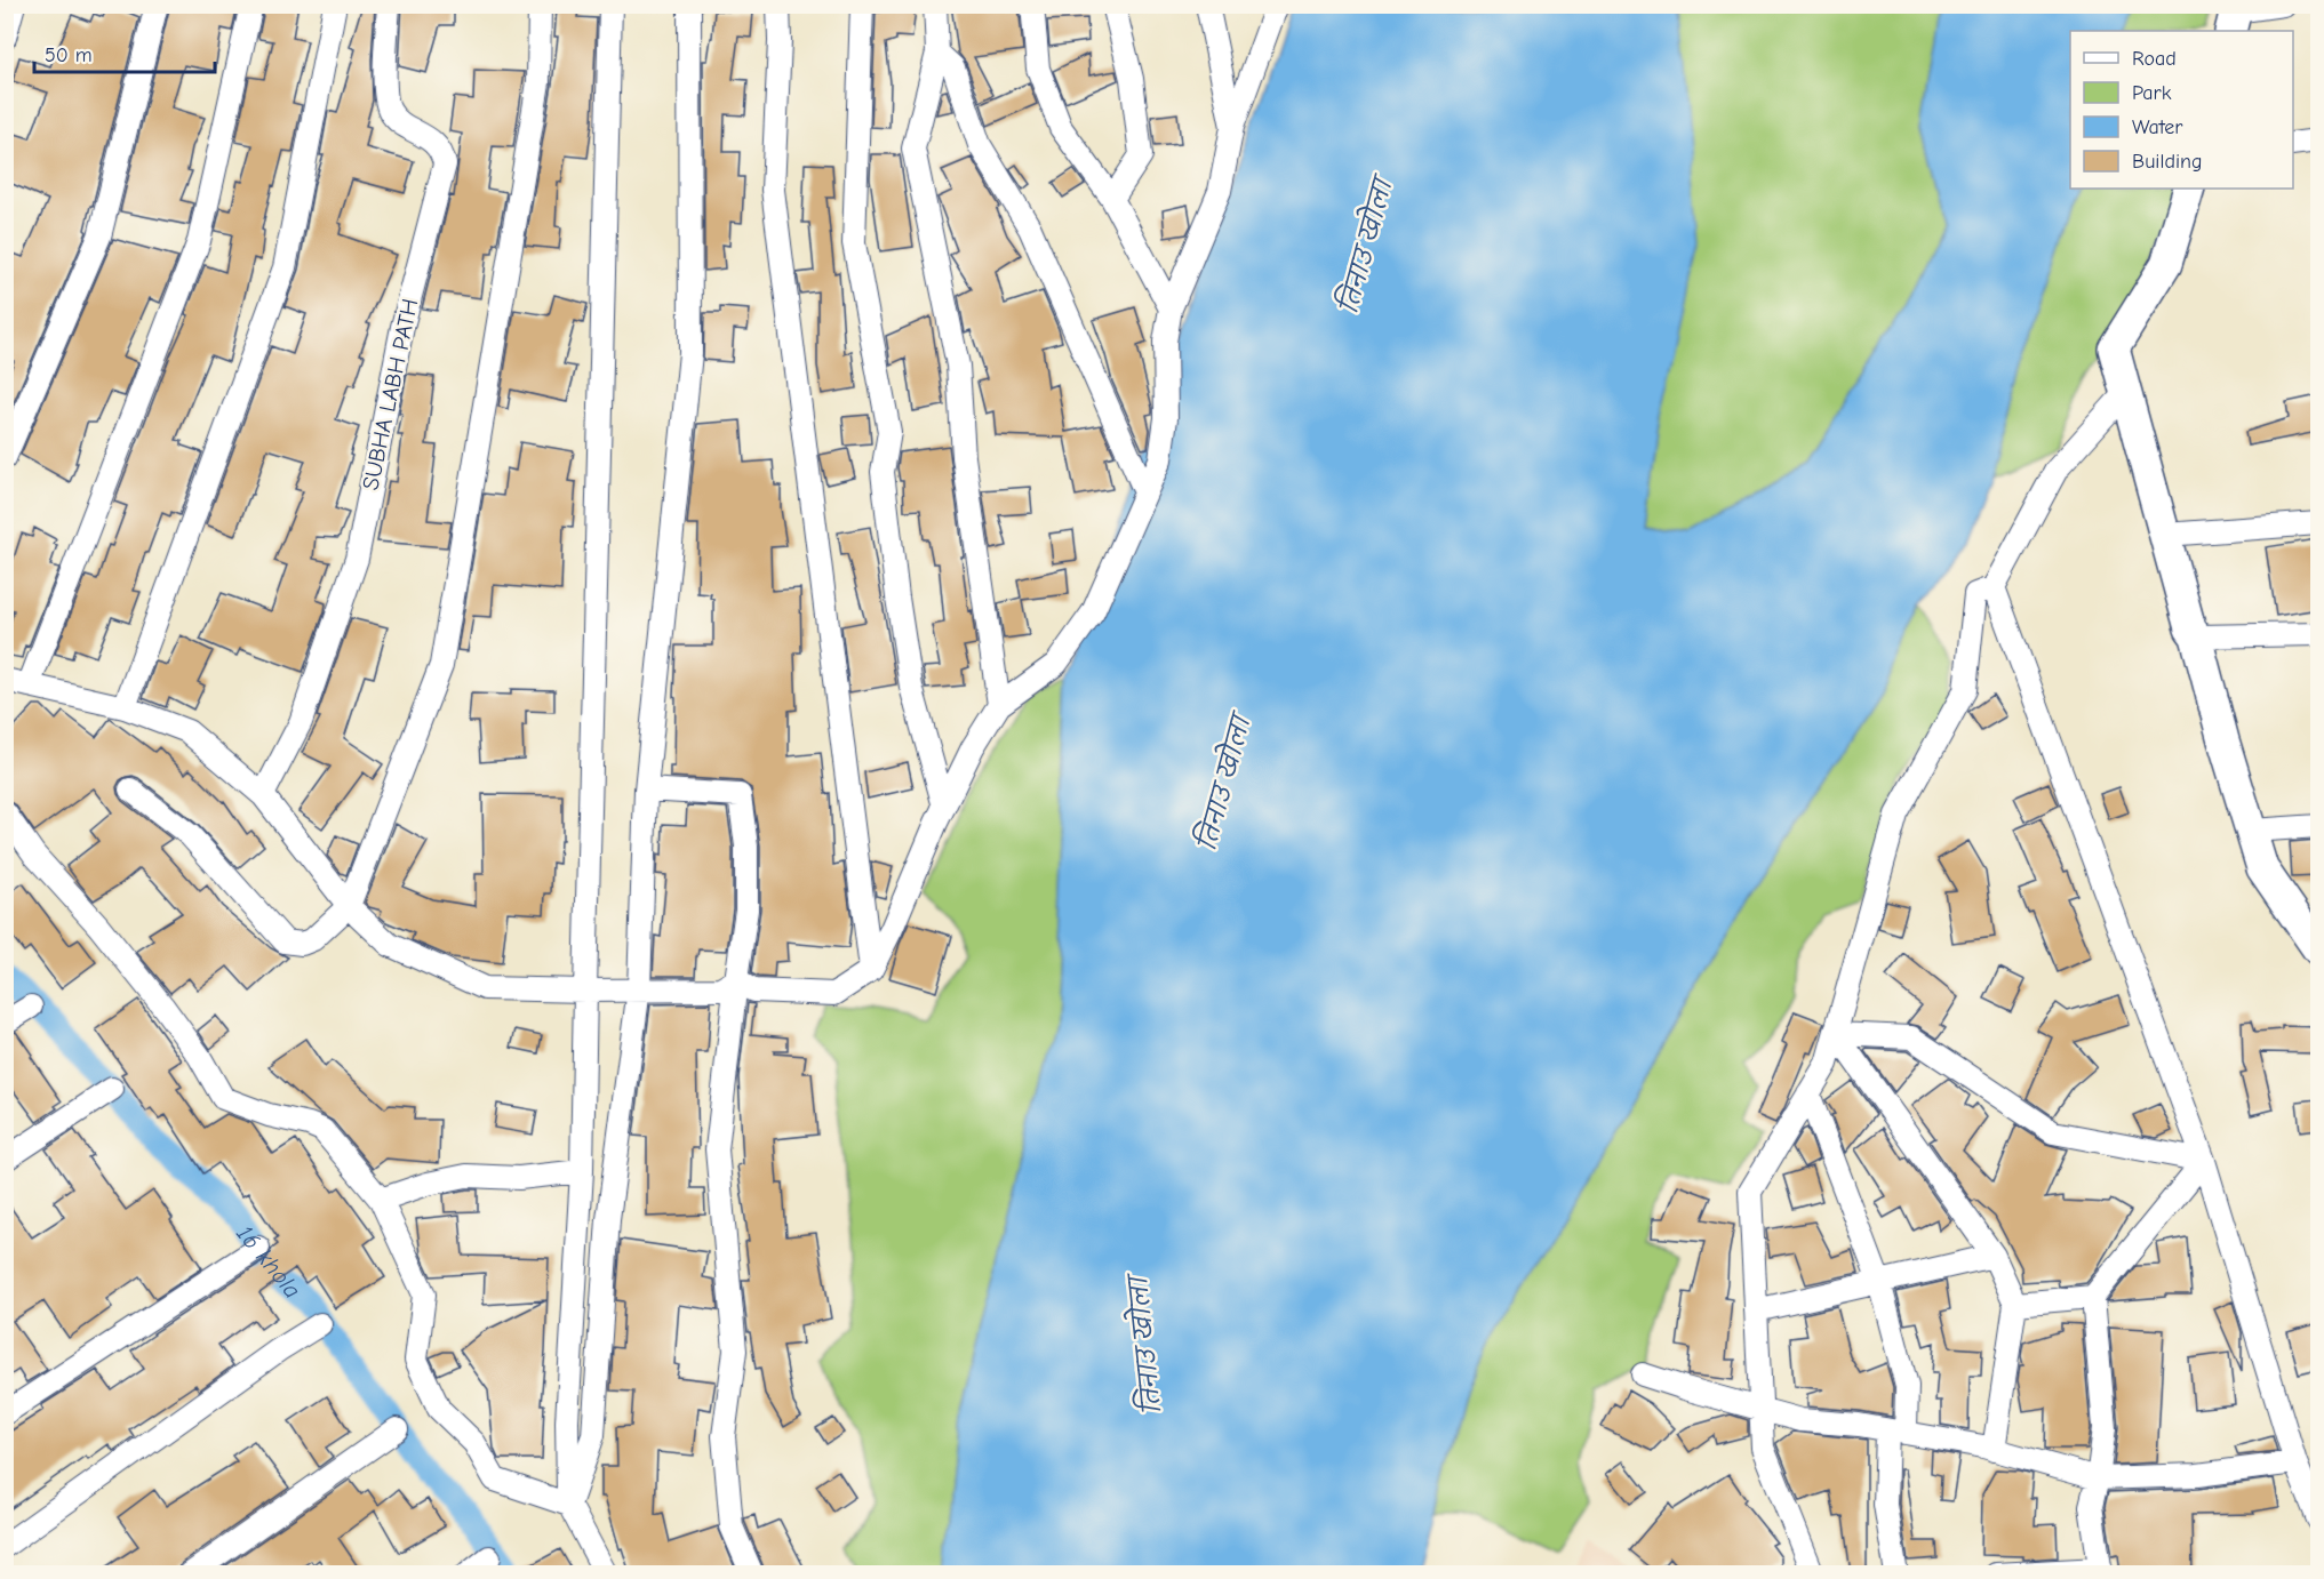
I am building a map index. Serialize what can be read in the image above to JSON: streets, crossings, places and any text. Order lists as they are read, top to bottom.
{
  "streets": {
    "street": ["SUBHA LABH PATH"]
  },
  "water": ["तिनाउ खोला", "16 khola"],
  "legend": [
    "Road",
    "Park",
    "Water",
    "Building"
  ],
  "scale_bar": "50 m"
}
